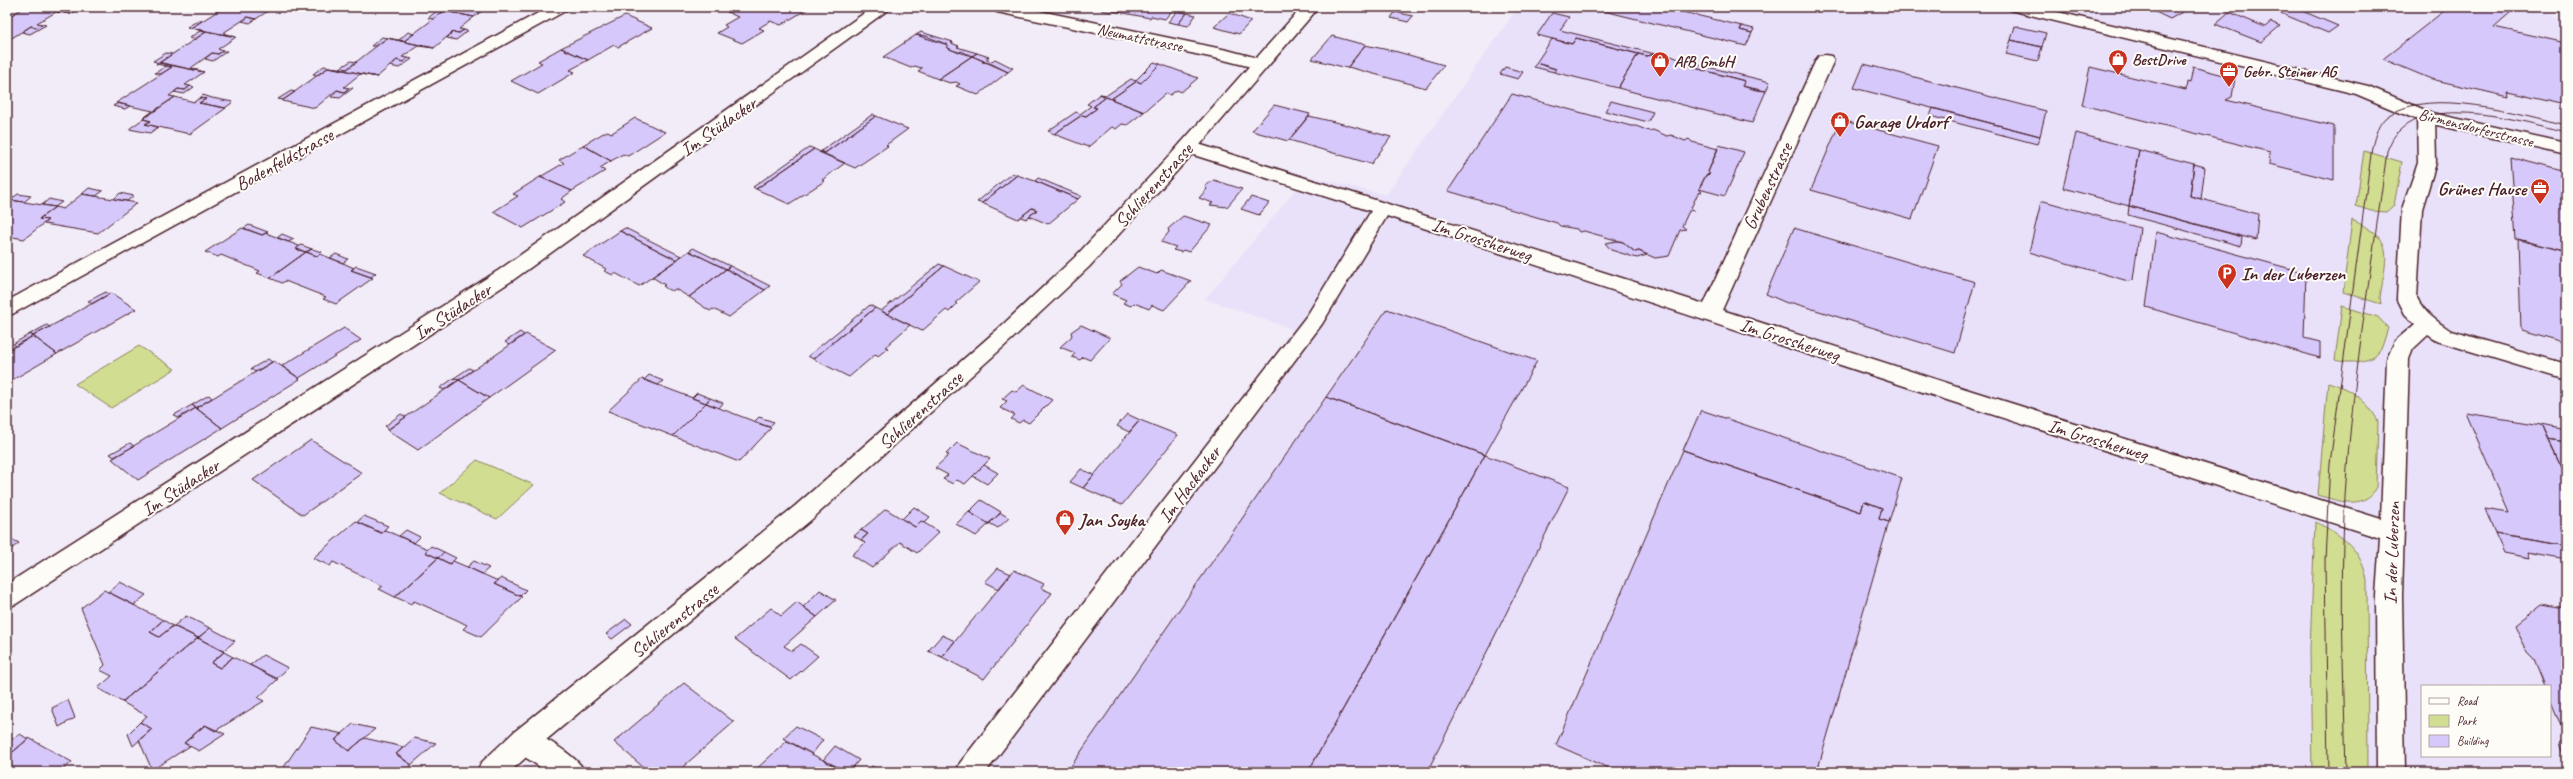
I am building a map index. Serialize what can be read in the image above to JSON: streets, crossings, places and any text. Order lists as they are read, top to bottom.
{
  "streets": {
    "street": [
      "Neumattstrasse",
      "Im Stüdacker",
      "Birmensdorferstrasse",
      "Bodenfeldstrasse",
      "Schlierenstrasse",
      "Grubenstrasse",
      "Im Grossherweg",
      "Im Hackacker",
      "In der Luberzen"
    ]
  },
  "crossings": [
    ["Neumattstrasse", "Schlierenstrasse"],
    ["Schlierenstrasse", "Im Grossherweg"],
    ["Grubenstrasse", "Im Grossherweg"],
    ["Im Grossherweg", "Im Hackacker"],
    ["Im Grossherweg", "In der Luberzen"]
  ],
  "places": {
    "shop": [
      "BestDrive",
      "AfB GmbH",
      "Garage Urdorf",
      "Jan Soyka"
    ],
    "office": ["Gebr. Steiner AG", "Grünes Hause"],
    "parking": ["In der Luberzen"]
  },
  "legend": ["Road", "Park", "Building"]
}
